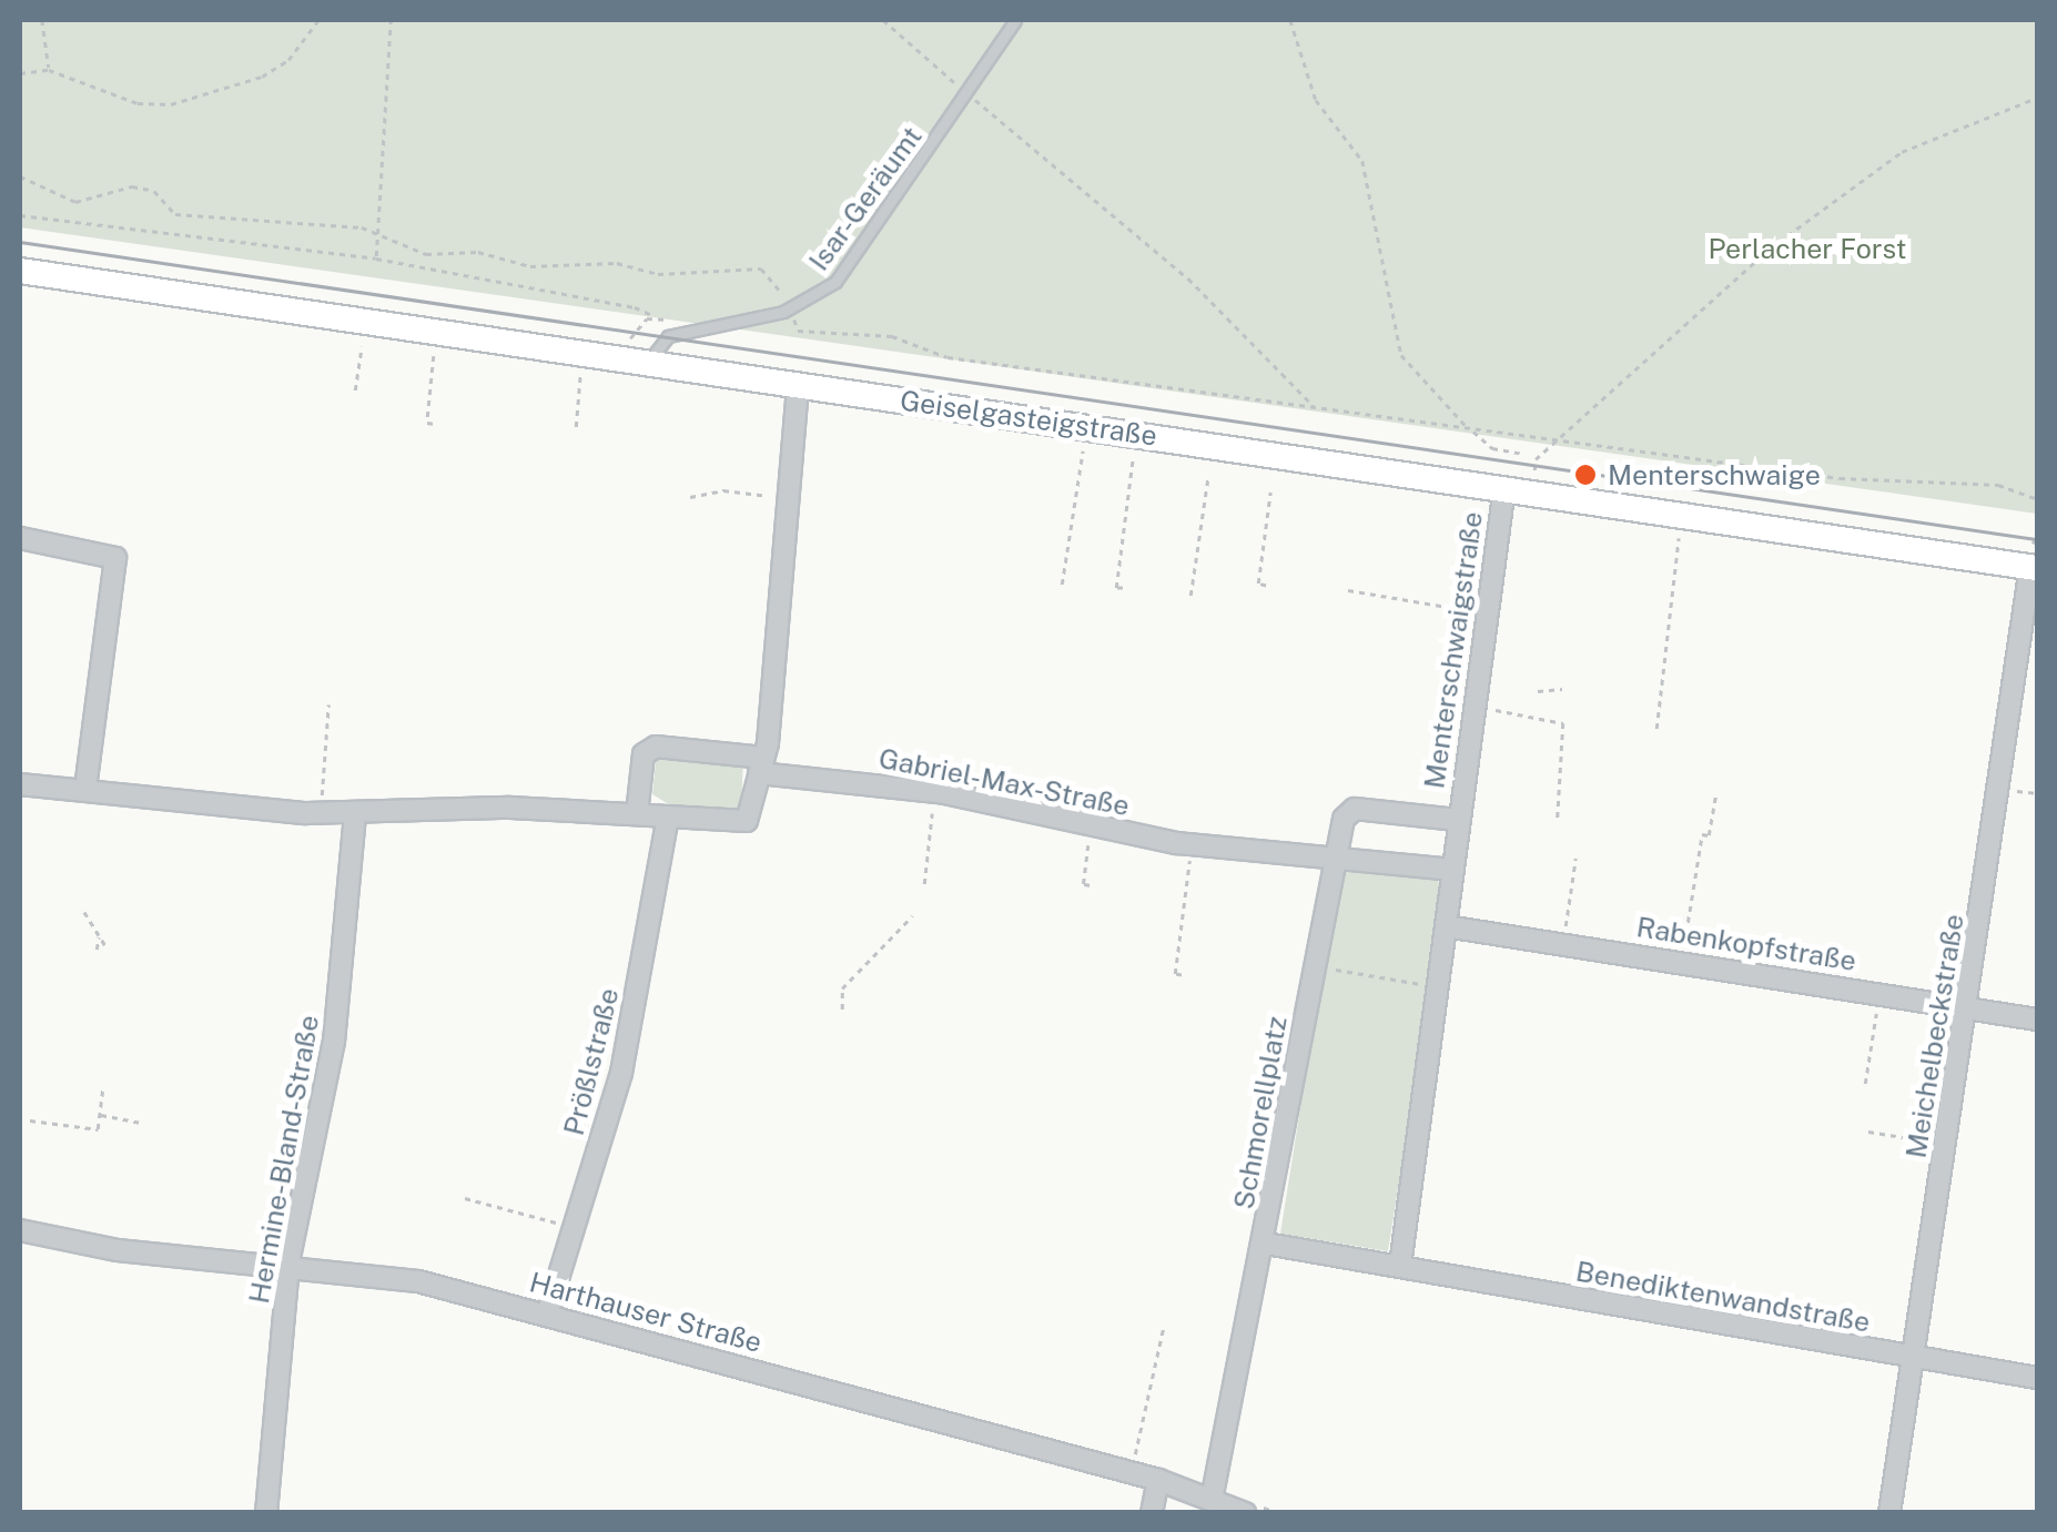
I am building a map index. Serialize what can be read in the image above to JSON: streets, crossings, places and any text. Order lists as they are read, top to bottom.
{
  "streets": {
    "main road": ["Geiselgasteigstraße"],
    "street": [
      "Menterschwaigstraße",
      "Gabriel-Max-Straße",
      "Rabenkopfstraße",
      "Meichelbeckstraße",
      "Prößlstraße",
      "Schmorellplatz",
      "Hermine-Bland-Straße",
      "Benediktenwandstraße",
      "Harthauser Straße"
    ],
    "lane": ["Isar-Geräumt"]
  },
  "crossings": [
    ["Isar-Geräumt", "Geiselgasteigstraße"],
    ["Geiselgasteigstraße", "Menterschwaigstraße"],
    ["Geiselgasteigstraße", "Meichelbeckstraße"],
    ["Menterschwaigstraße", "Schmorellplatz"],
    ["Gabriel-Max-Straße", "Schmorellplatz"],
    ["Rabenkopfstraße", "Meichelbeckstraße"],
    ["Meichelbeckstraße", "Benediktenwandstraße"],
    ["Prößlstraße", "Harthauser Straße"],
    ["Schmorellplatz", "Benediktenwandstraße"],
    ["Hermine-Bland-Straße", "Harthauser Straße"]
  ],
  "parks": ["Perlacher Forst"],
  "places": ["Menterschwaige"]
}
